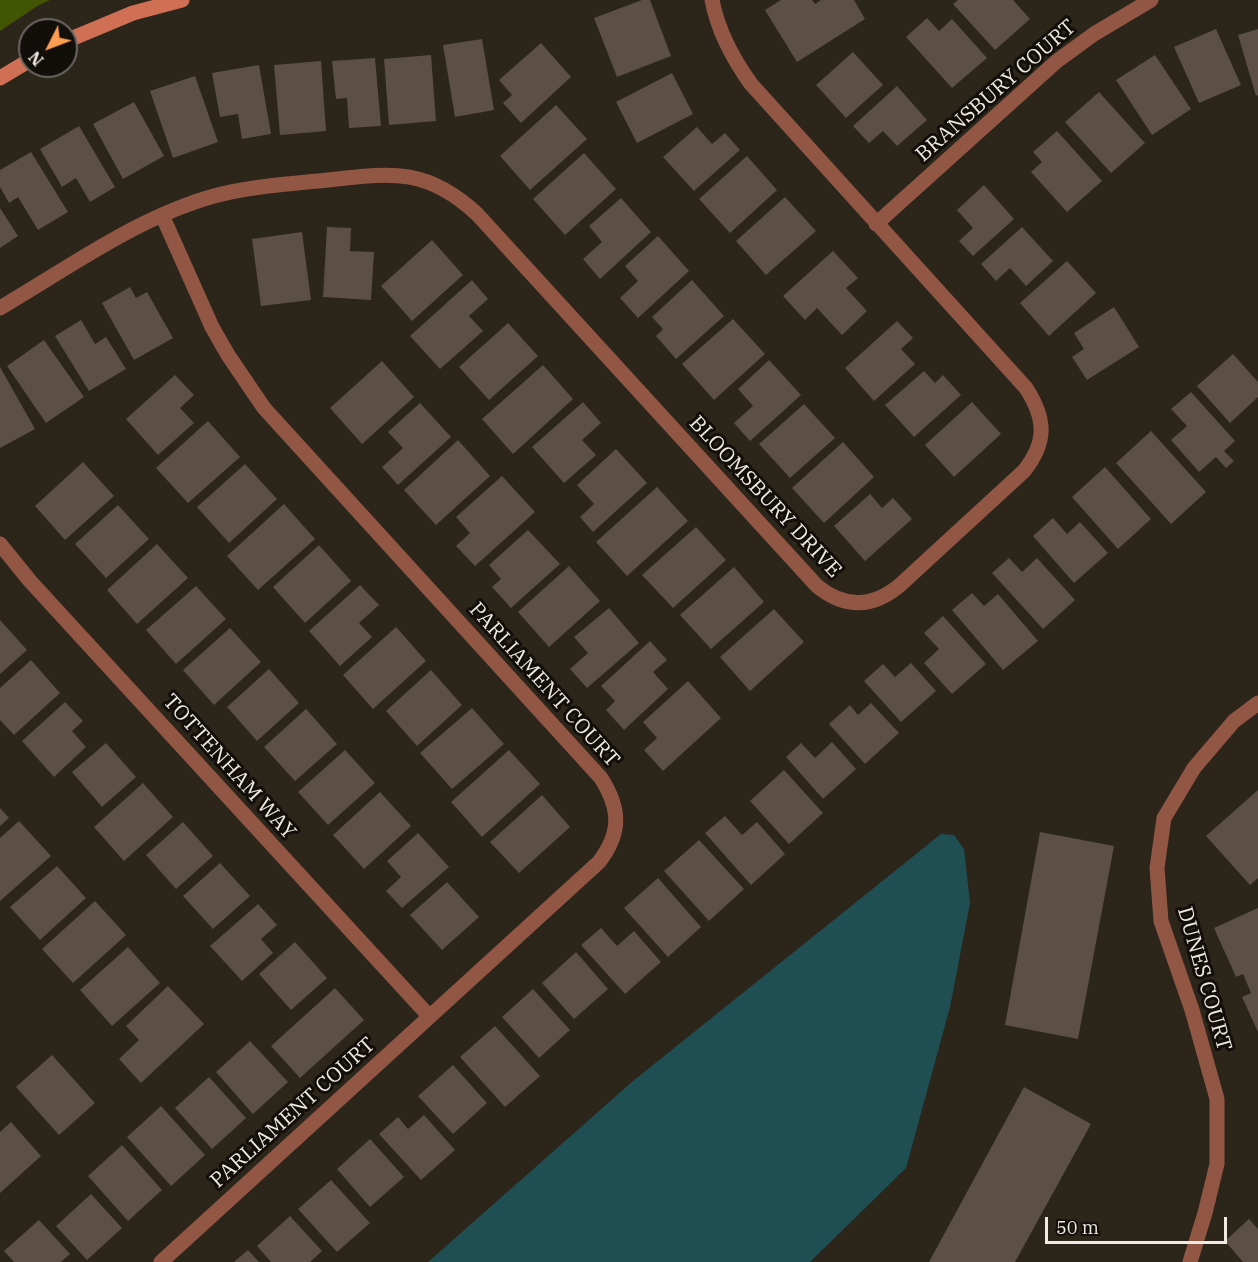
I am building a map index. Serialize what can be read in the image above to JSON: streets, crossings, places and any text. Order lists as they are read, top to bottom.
{
  "streets": {
    "street": [
      "BRANSBURY COURT",
      "BLOOMSBURY DRIVE",
      "PARLIAMENT COURT",
      "TOTTENHAM WAY",
      "DUNES COURT"
    ]
  },
  "crossings": [
    ["BRANSBURY COURT", "BLOOMSBURY DRIVE"],
    ["BLOOMSBURY DRIVE", "PARLIAMENT COURT"],
    ["PARLIAMENT COURT", "TOTTENHAM WAY"]
  ],
  "scale_bar": "50 m",
  "north": "bottom left"
}
